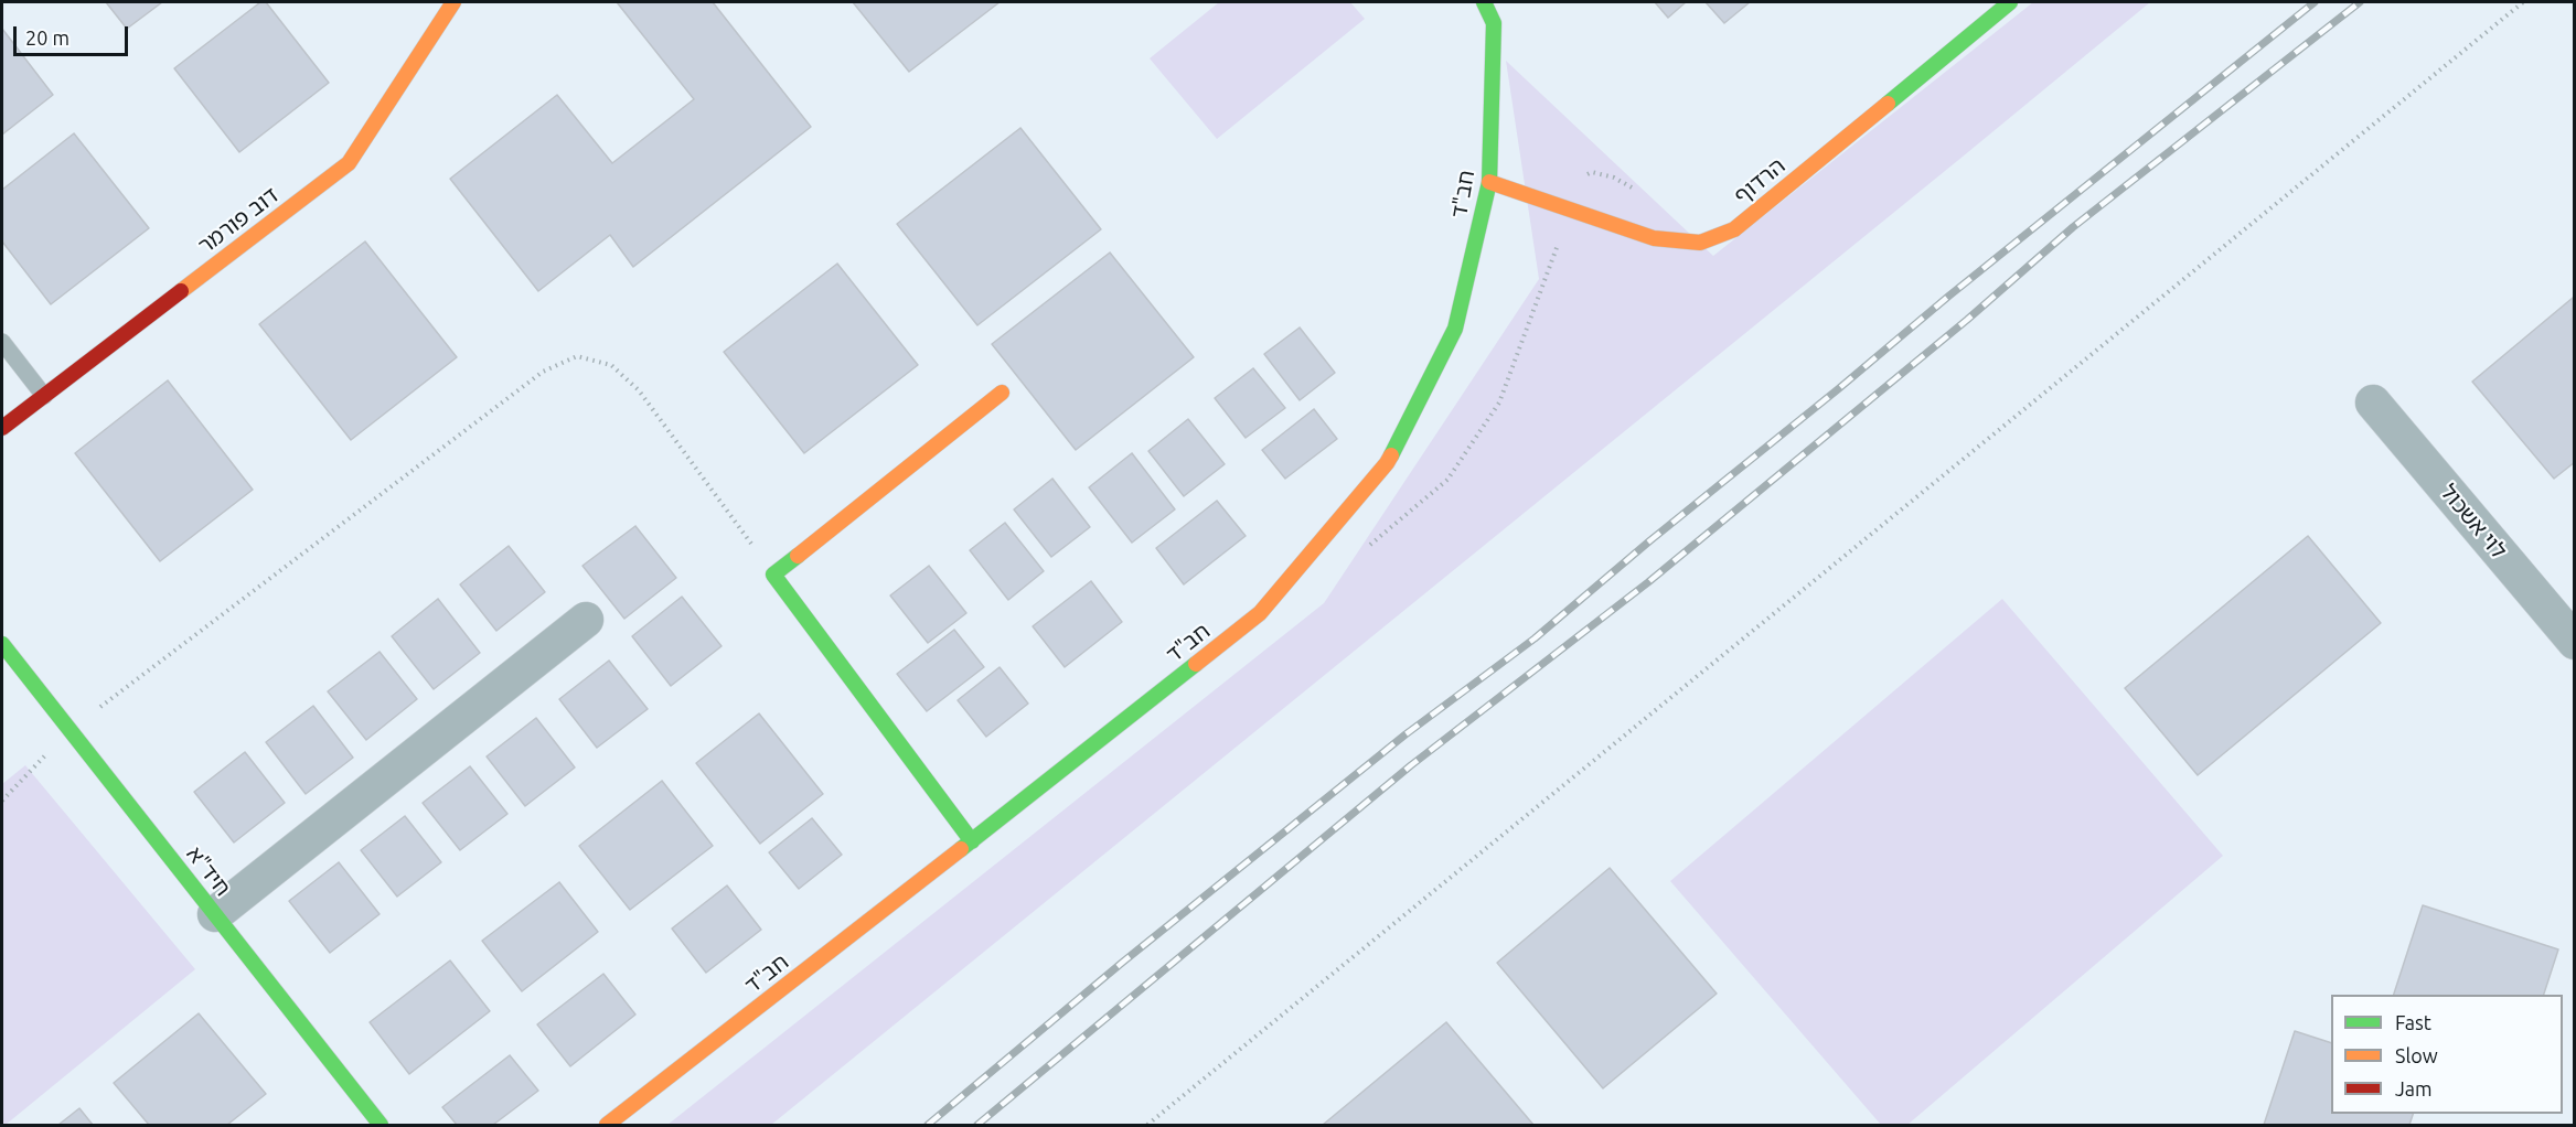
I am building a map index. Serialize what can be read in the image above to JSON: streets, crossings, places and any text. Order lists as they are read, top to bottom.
{
  "streets": {
    "street": [
      "הרדוף",
      "חב\"ד",
      "דוב פורמר",
      "לוי אשכול",
      "חיד\"א"
    ]
  },
  "crossings": [
    ["הרדוף", "חב\"ד"]
  ],
  "legend": ["Fast", "Slow", "Jam"],
  "scale_bar": "20 m"
}
